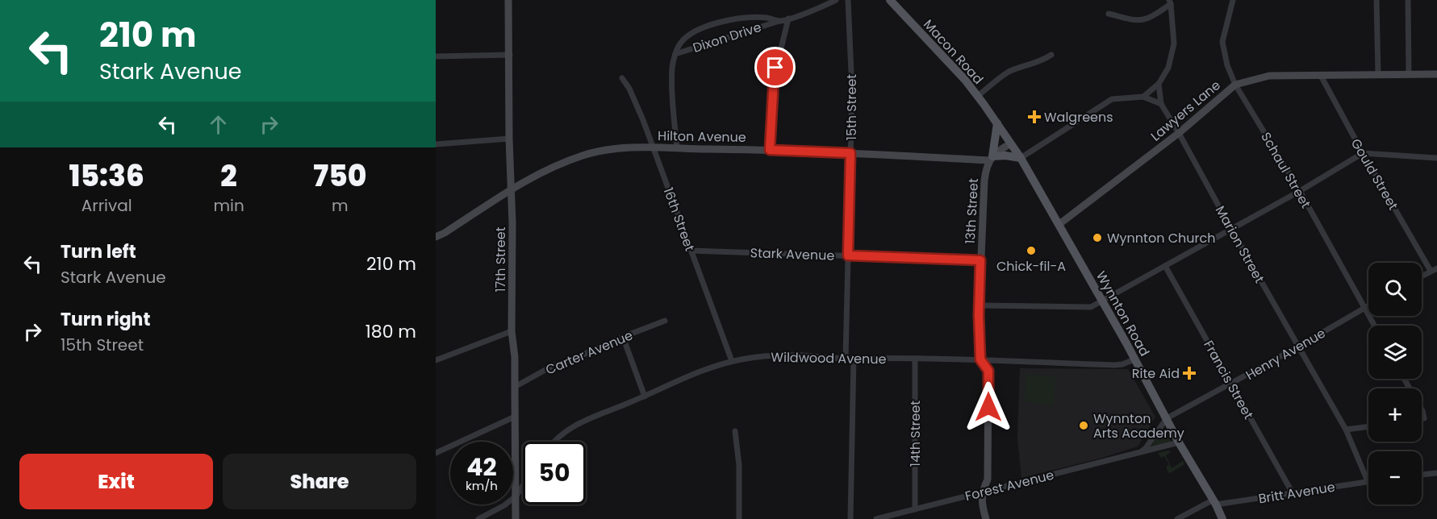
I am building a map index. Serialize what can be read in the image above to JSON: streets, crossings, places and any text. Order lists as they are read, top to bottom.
{
  "streets": {
    "main road": ["Macon Road", "Wynnton Road"],
    "street": [
      "Dixon Drive",
      "15th Street",
      "Lawyers Lane",
      "Hilton Avenue",
      "Schaul Street",
      "Gould Street",
      "13th Street",
      "16th Street",
      "Marion Street",
      "Stark Avenue",
      "17th Street",
      "Carter Avenue",
      "Henry Avenue",
      "Wildwood Avenue",
      "Francis Street",
      "14th Street",
      "Forest Avenue",
      "Britt Avenue"
    ]
  },
  "crossings": [
    ["Dixon Drive", "Hilton Avenue"],
    ["Macon Road", "Wynnton Road"],
    ["15th Street", "Hilton Avenue"],
    ["15th Street", "Stark Avenue"],
    ["15th Street", "Wildwood Avenue"],
    ["Lawyers Lane", "Schaul Street"],
    ["Lawyers Lane", "Gould Street"],
    ["Lawyers Lane", "Marion Street"],
    ["Lawyers Lane", "Wynnton Road"],
    ["Hilton Avenue", "13th Street"],
    ["Hilton Avenue", "16th Street"],
    ["Hilton Avenue", "17th Street"],
    ["Schaul Street", "Henry Avenue"],
    ["13th Street", "Stark Avenue"],
    ["13th Street", "Wildwood Avenue"],
    ["13th Street", "Forest Avenue"],
    ["16th Street", "Stark Avenue"],
    ["16th Street", "Wildwood Avenue"],
    ["Marion Street", "Henry Avenue"],
    ["Marion Street", "Britt Avenue"],
    ["17th Street", "Carter Avenue"],
    ["Wynnton Road", "Henry Avenue"],
    ["Wynnton Road", "Wildwood Avenue"],
    ["Wynnton Road", "Forest Avenue"],
    ["Wynnton Road", "Britt Avenue"],
    ["Henry Avenue", "Francis Street"],
    ["Wildwood Avenue", "14th Street"],
    ["Francis Street", "Britt Avenue"],
    ["14th Street", "Forest Avenue"]
  ],
  "places": {
    "health": ["Walgreens", "Rite Aid"],
    "other": ["Wynnton Church", "Chick-fil-A", "Wynnton Arts Academy"]
  },
  "page": {
    "turn": ["210 m", "Stark Avenue"],
    "eta": [
      "15:36",
      "Arrival",
      "2",
      "min",
      "750",
      "m"
    ],
    "list": [
      {
        "name": "Turn left",
        "note": "Stark Avenue",
        "value": "210 m"
      },
      {
        "name": "Turn right",
        "note": "15th Street",
        "value": "180 m"
      }
    ],
    "map_buttons": ["+", "−"],
    "speed": "42 km/h",
    "limit": "50",
    "buttons": ["Exit", "Share"]
  }
}
